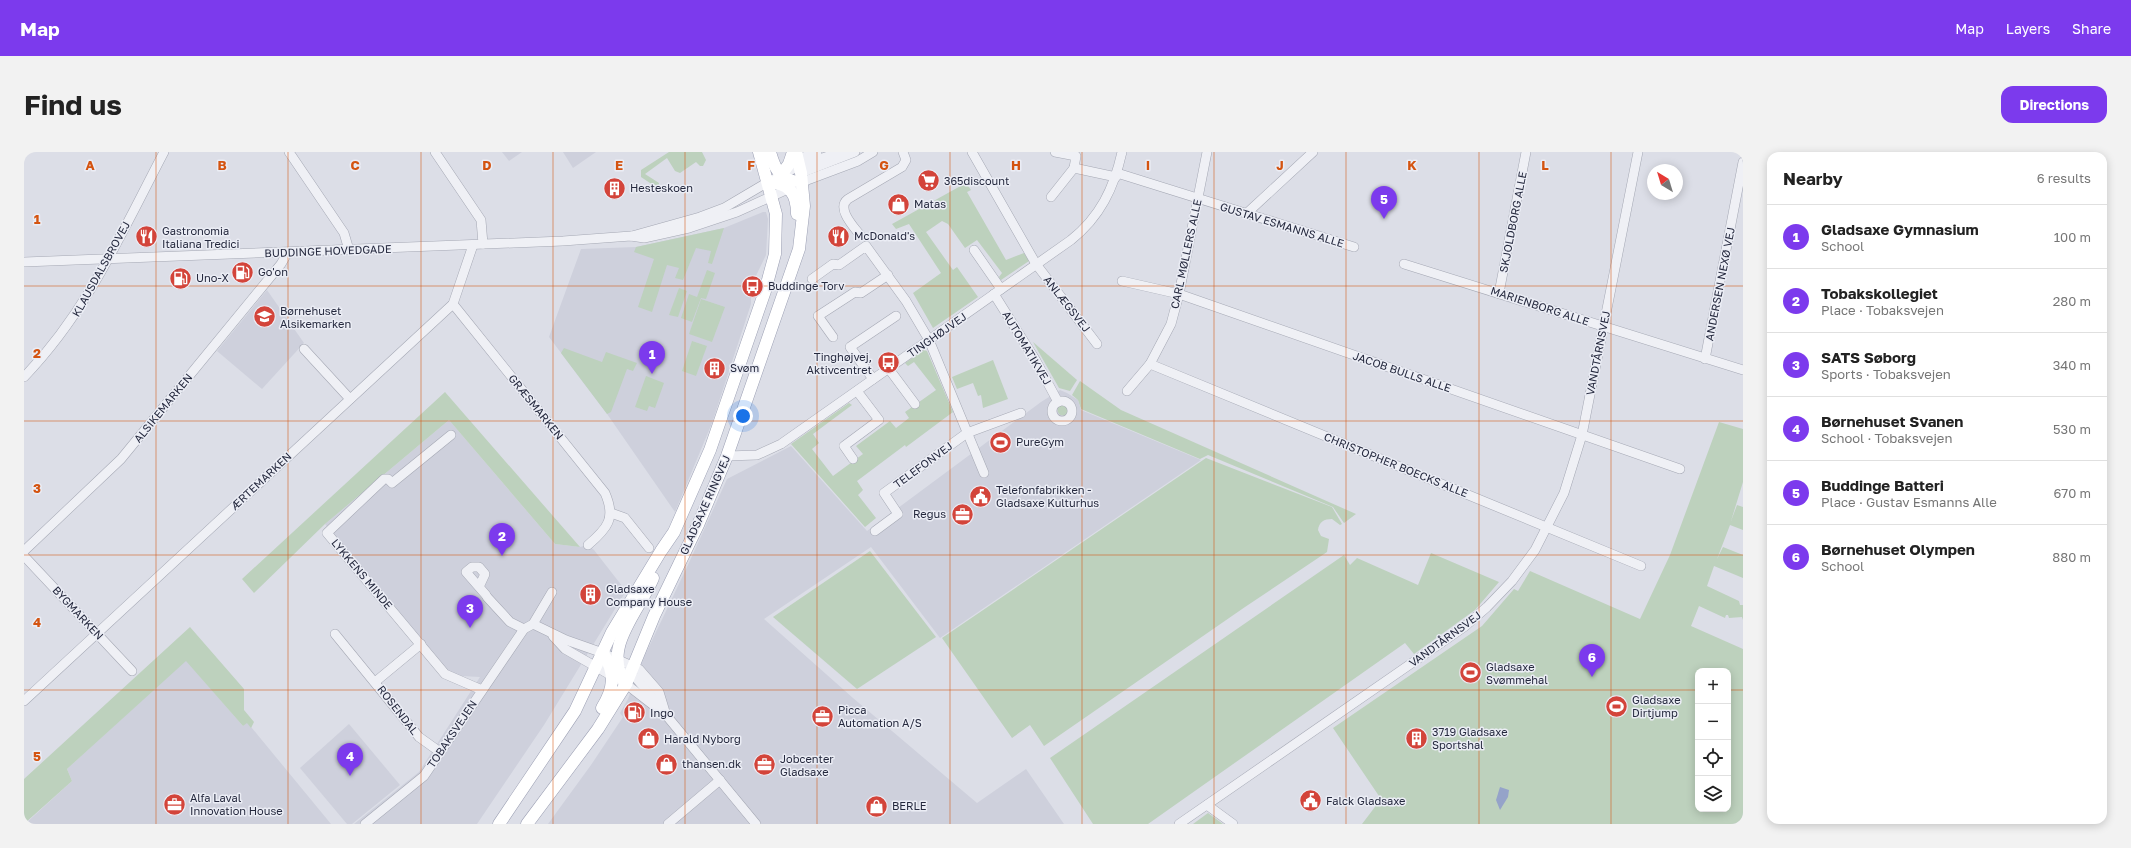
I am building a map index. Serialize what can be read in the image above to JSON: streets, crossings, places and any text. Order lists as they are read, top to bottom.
{
  "streets": {
    "main road": ["GLADSAXE RINGVEJ"],
    "street": [
      "SKJOLDBORG ALLE",
      "GUSTAV ESMANNS ALLE",
      "BUDDINGE HOVEDGADE",
      "CARL MØLLERS ALLE",
      "KLAUSDALSBROVEJ",
      "ANDERSEN NEXØ VEJ",
      "ANLÆGSVEJ",
      "MARIENBORG ALLE",
      "TINGHØJVEJ",
      "AUTOMATIKVEJ",
      "VANDTÅRNSVEJ",
      "JACOB BULLS ALLE",
      "GRÆSMARKEN",
      "ALSIKEMARKEN",
      "TELEFONVEJ",
      "CHRISTOPHER BOECKS ALLE",
      "ÆRTEMARKEN",
      "LYKKENS MINDE",
      "BYGMARKEN",
      "ROSENDAL",
      "TOBAKSVEJEN"
    ]
  },
  "crossings": [
    ["SKJOLDBORG ALLE", "MARIENBORG ALLE"],
    ["GUSTAV ESMANNS ALLE", "CARL MØLLERS ALLE"],
    ["GUSTAV ESMANNS ALLE", "TINGHØJVEJ"],
    ["BUDDINGE HOVEDGADE", "KLAUSDALSBROVEJ"],
    ["BUDDINGE HOVEDGADE", "ALSIKEMARKEN"],
    ["BUDDINGE HOVEDGADE", "ÆRTEMARKEN"],
    ["BUDDINGE HOVEDGADE", "GLADSAXE RINGVEJ"],
    ["CARL MØLLERS ALLE", "JACOB BULLS ALLE"],
    ["CARL MØLLERS ALLE", "CHRISTOPHER BOECKS ALLE"],
    ["ANDERSEN NEXØ VEJ", "MARIENBORG ALLE"],
    ["ANLÆGSVEJ", "TINGHØJVEJ"],
    ["MARIENBORG ALLE", "VANDTÅRNSVEJ"],
    ["TINGHØJVEJ", "AUTOMATIKVEJ"],
    ["TINGHØJVEJ", "GLADSAXE RINGVEJ"],
    ["VANDTÅRNSVEJ", "JACOB BULLS ALLE"],
    ["VANDTÅRNSVEJ", "CHRISTOPHER BOECKS ALLE"],
    ["GRÆSMARKEN", "ÆRTEMARKEN"],
    ["ÆRTEMARKEN", "BYGMARKEN"],
    ["LYKKENS MINDE", "ROSENDAL"],
    ["LYKKENS MINDE", "TOBAKSVEJEN"],
    ["ROSENDAL", "TOBAKSVEJEN"]
  ],
  "places": {
    "supermarket": ["365discount"],
    "building": [
      "Hesteskoen",
      "Svøm",
      "Gladsaxe Company House",
      "3719 Gladsaxe Sportshal"
    ],
    "shop": [
      "Matas",
      "Harald Nyborg",
      "thansen.dk",
      "BERLE"
    ],
    "restaurant": ["McDonald's", "Gastronomia Italiana Tredici"],
    "fuel station": ["Go'on", "Uno-X", "Ingo"],
    "bus stop": ["Buddinge Torv", "Tinghøjvej, Aktivcentret"],
    "school or university": ["Børnehuset Alsikemarken"],
    "sports": ["PureGym", "Gladsaxe Svømmehal", "Gladsaxe Dirtjump"],
    "public building": ["Telefonfabrikken - Gladsaxe Kulturhus", "Falck Gladsaxe"],
    "office": [
      "Regus",
      "Picca Automation A/S",
      "Jobcenter Gladsaxe",
      "Alfa Laval Innovation House"
    ]
  },
  "north": "top left",
  "page": {
    "header": "Map",
    "nav": ["Map", "Layers", "Share"],
    "buttons": "Directions",
    "title": "Find us",
    "heading": ["Nearby", "6 results"],
    "pins": [
      "5",
      "1",
      "2",
      "3",
      "6",
      "4"
    ],
    "list": [
      {
        "mark": "1",
        "name": "Gladsaxe Gymnasium",
        "note": "School",
        "value": "100 m"
      },
      {
        "mark": "2",
        "name": "Tobakskollegiet",
        "note": "Place · Tobaksvejen",
        "value": "280 m"
      },
      {
        "mark": "3",
        "name": "SATS Søborg",
        "note": "Sports · Tobaksvejen",
        "value": "340 m"
      },
      {
        "mark": "4",
        "name": "Børnehuset Svanen",
        "note": "School · Tobaksvejen",
        "value": "530 m"
      },
      {
        "mark": "5",
        "name": "Buddinge Batteri",
        "note": "Place · Gustav Esmanns Alle",
        "value": "670 m"
      },
      {
        "mark": "6",
        "name": "Børnehuset Olympen",
        "note": "School",
        "value": "880 m"
      }
    ],
    "map_buttons": ["+", "−"]
  },
  "grid": {
    "columns": [
      "A",
      "B",
      "C",
      "D",
      "E",
      "F",
      "G",
      "H",
      "I",
      "J",
      "K",
      "L"
    ],
    "rows": [
      "1",
      "2",
      "3",
      "4",
      "5"
    ]
  }
}
